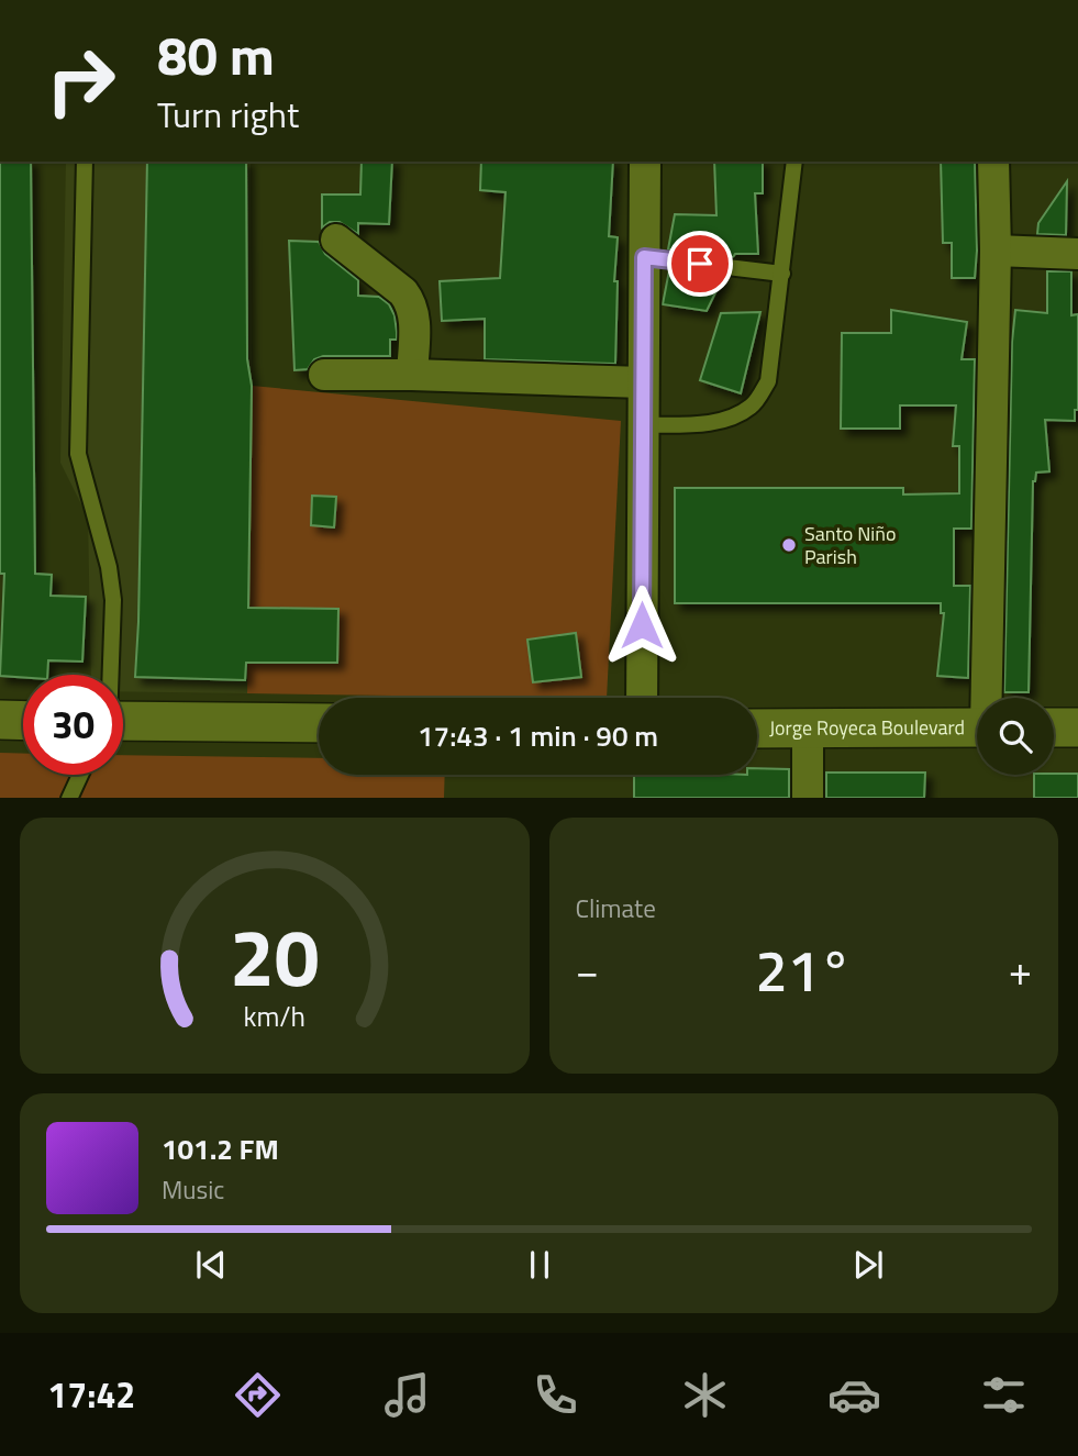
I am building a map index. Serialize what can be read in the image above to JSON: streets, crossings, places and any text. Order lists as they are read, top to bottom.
{
  "streets": {
    "street": ["Jorge Royeca Boulevard"]
  },
  "places": ["Santo Niño Parish"],
  "page": {
    "turn": ["80 m", "Turn right"],
    "limit": "30",
    "trip": "17:43 · 1 min · 90 m",
    "tile": "Climate",
    "heat": ["−", "21°", "+"],
    "song": ["101.2 FM", "Music"],
    "tabs": "17:42",
    "gauge": ["20", "km/h"]
  }
}
